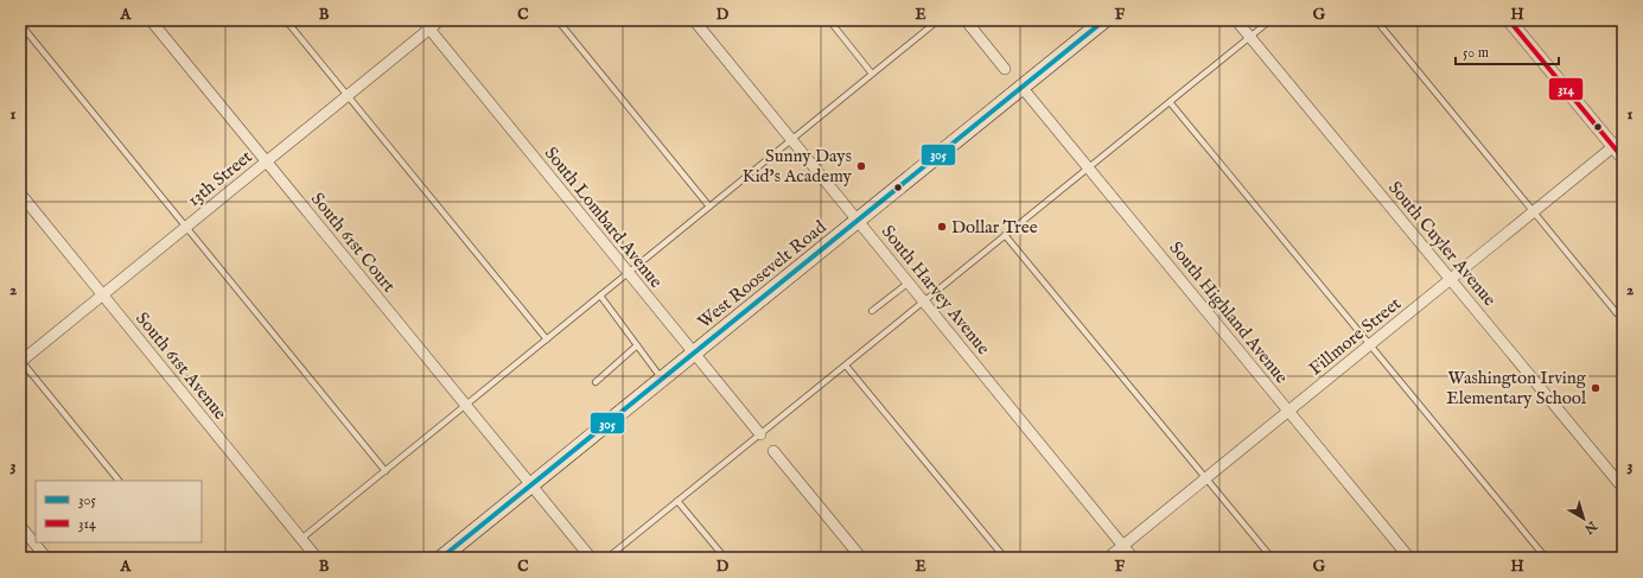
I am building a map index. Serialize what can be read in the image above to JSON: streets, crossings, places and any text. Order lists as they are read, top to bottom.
{
  "streets": {
    "main road": ["West Roosevelt Road"],
    "street": [
      "13th Street",
      "South Lombard Avenue",
      "South 61st Court",
      "South Cuyler Avenue",
      "South Harvey Avenue",
      "South Highland Avenue",
      "Fillmore Street",
      "South 61st Avenue"
    ]
  },
  "crossings": [
    ["13th Street", "South Lombard Avenue"],
    ["13th Street", "South 61st Court"],
    ["13th Street", "South 61st Avenue"],
    ["South Lombard Avenue", "West Roosevelt Road"],
    ["South 61st Court", "West Roosevelt Road"],
    ["South Cuyler Avenue", "Fillmore Street"],
    ["West Roosevelt Road", "South Harvey Avenue"],
    ["West Roosevelt Road", "South Highland Avenue"],
    ["South Harvey Avenue", "Fillmore Street"],
    ["South Highland Avenue", "Fillmore Street"]
  ],
  "places": ["Sunny Days Kid's Academy", "Dollar Tree", "Washington Irving Elementary School"],
  "lines": ["transit line 305", "transit line 314"],
  "legend": ["305", "314"],
  "scale_bar": "50 m",
  "north": "bottom right",
  "grid": {
    "columns": [
      "A",
      "B",
      "C",
      "D",
      "E",
      "F",
      "G",
      "H"
    ],
    "rows": ["1", "2", "3"]
  }
}
